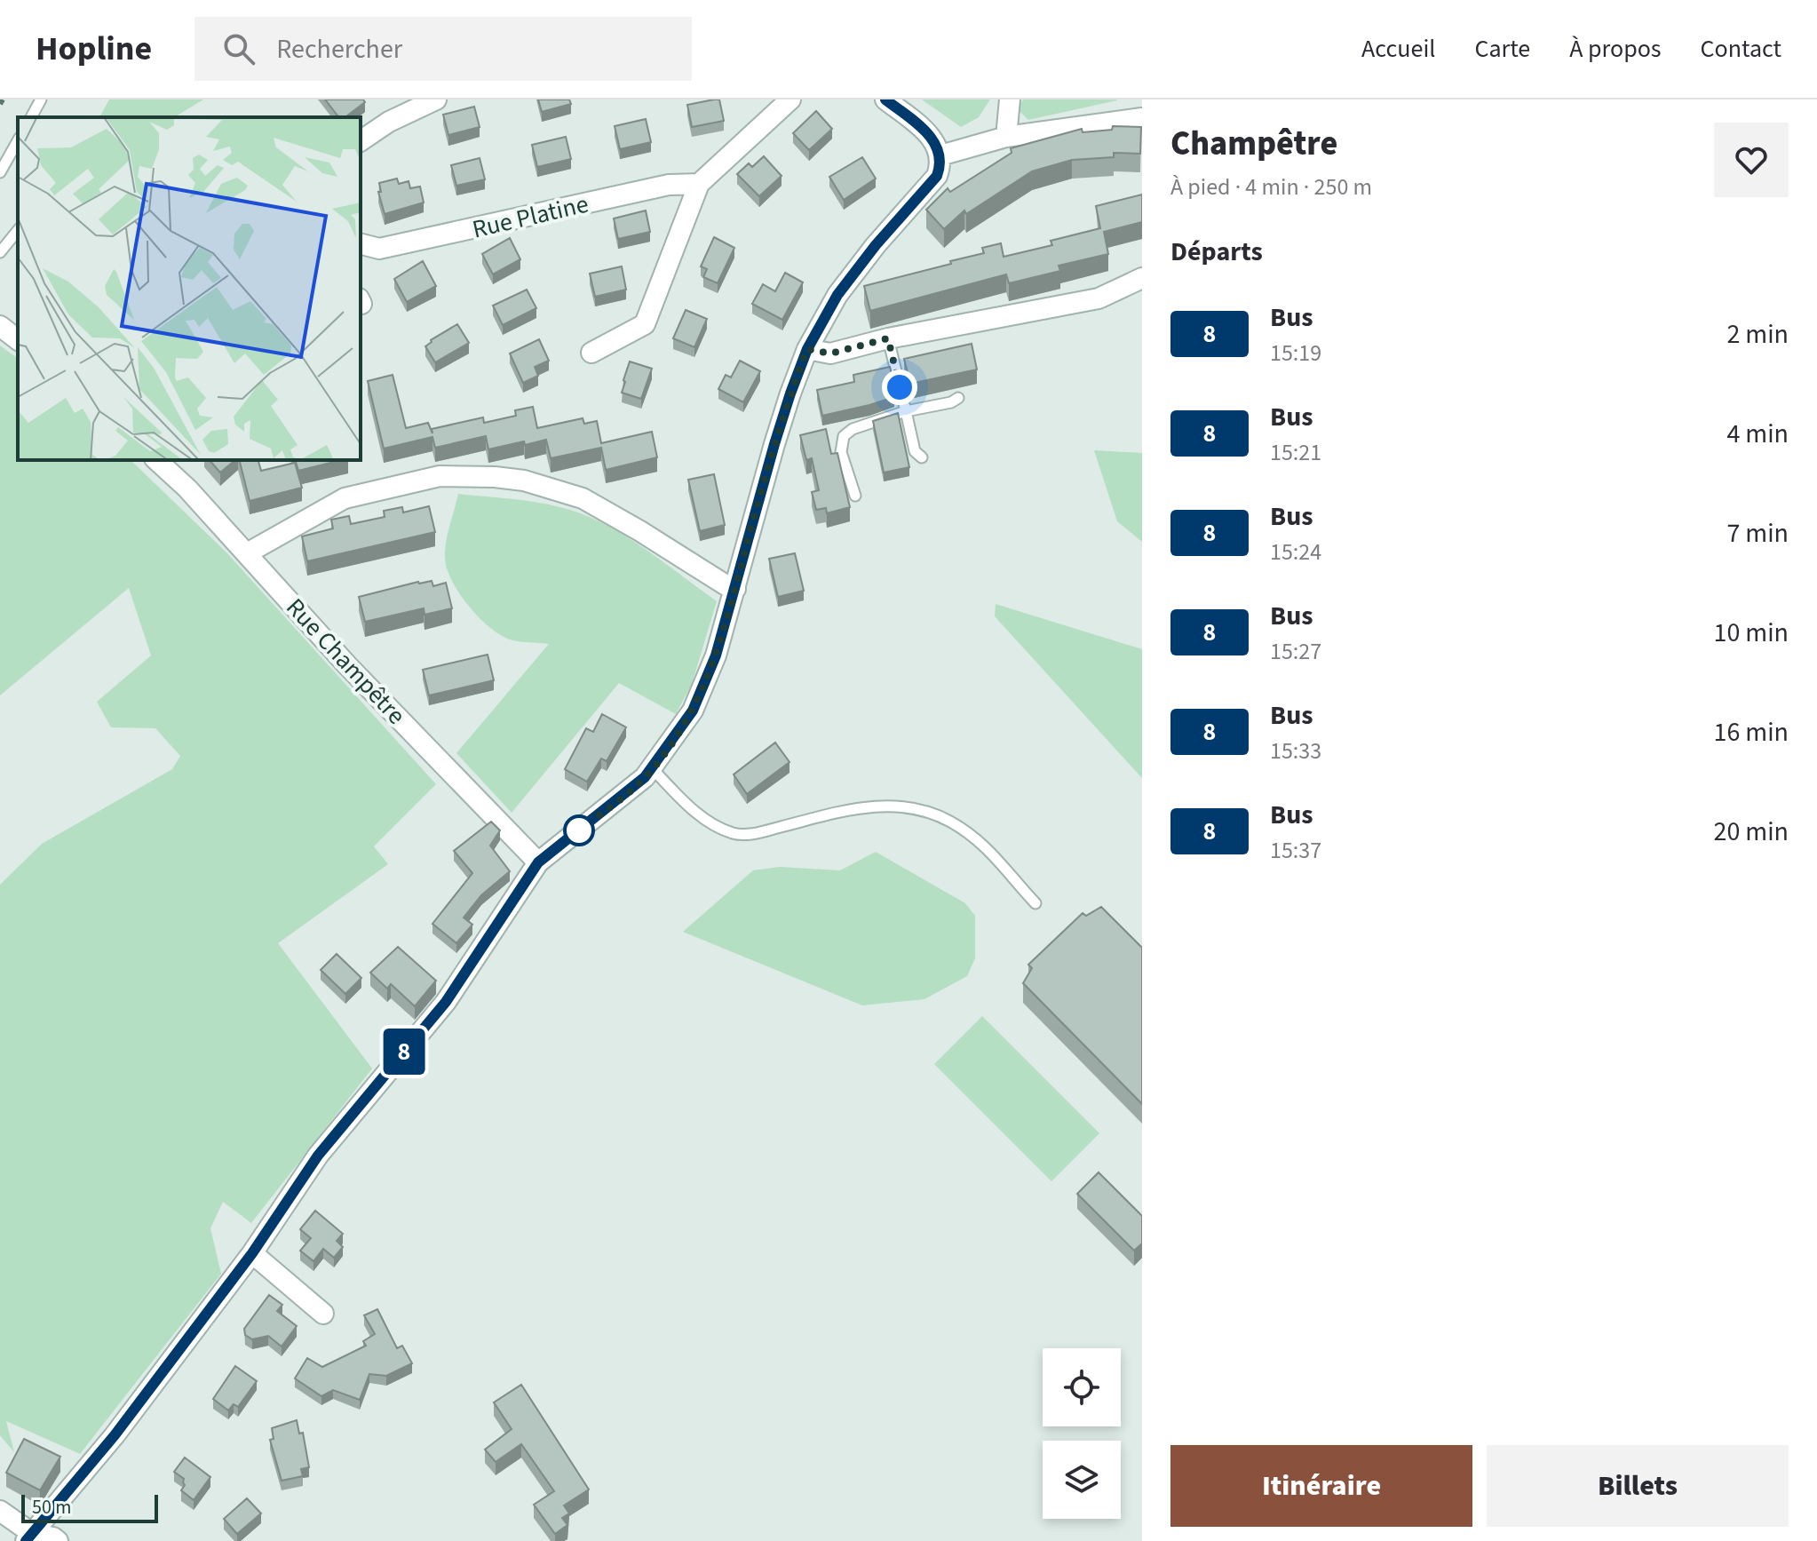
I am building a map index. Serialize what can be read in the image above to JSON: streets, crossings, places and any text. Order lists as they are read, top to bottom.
{
  "streets": {
    "street": ["Rue Platine", "Rue Champêtre"]
  },
  "lines": ["bus line 8"],
  "scale_bar": "50 m",
  "page": {
    "header": "Hopline",
    "search": "Rechercher",
    "nav": [
      "Accueil",
      "Carte",
      "À propos",
      "Contact"
    ],
    "on_map": "8",
    "heading": [
      ["Champêtre", "À pied · 4 min · 250 m"],
      "Départs"
    ],
    "list": [
      {
        "mark": "8",
        "name": "Bus",
        "note": "15:19",
        "value": "2 min"
      },
      {
        "mark": "8",
        "name": "Bus",
        "note": "15:21",
        "value": "4 min"
      },
      {
        "mark": "8",
        "name": "Bus",
        "note": "15:24",
        "value": "7 min"
      },
      {
        "mark": "8",
        "name": "Bus",
        "note": "15:27",
        "value": "10 min"
      },
      {
        "mark": "8",
        "name": "Bus",
        "note": "15:33",
        "value": "16 min"
      },
      {
        "mark": "8",
        "name": "Bus",
        "note": "15:37",
        "value": "20 min"
      }
    ],
    "buttons": ["Itinéraire", "Billets"],
    "scale": "50 m"
  }
}
